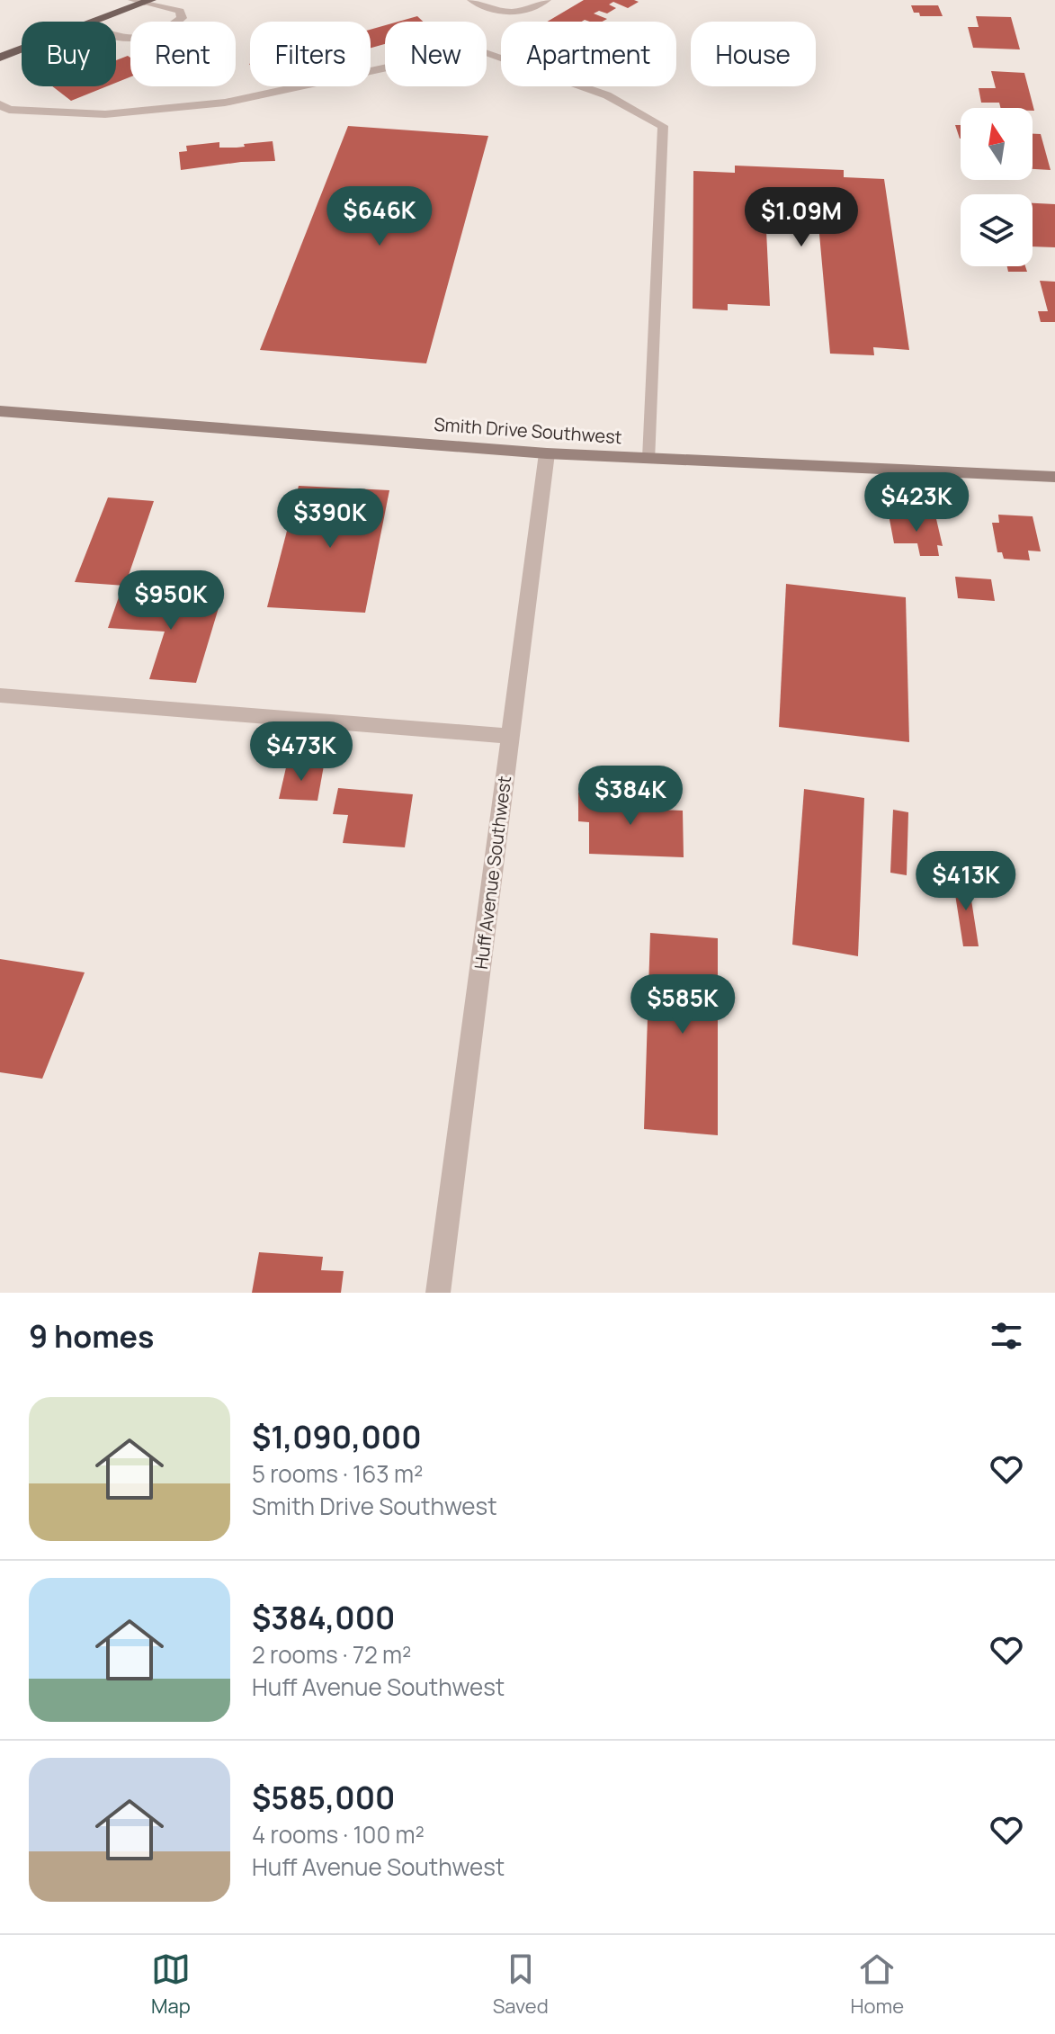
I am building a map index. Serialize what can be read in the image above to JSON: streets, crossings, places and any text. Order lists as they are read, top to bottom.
{
  "streets": {
    "street": ["Smith Drive Southwest", "Huff Avenue Southwest"]
  },
  "crossings": [
    ["Smith Drive Southwest", "Huff Avenue Southwest"]
  ],
  "north": "top",
  "page": {
    "chip": [
      "Buy",
      "Rent",
      "Filters",
      "New",
      "Apartment",
      "House"
    ],
    "price": [
      "$646K",
      "$1.09M",
      "$423K",
      "$390K",
      "$950K",
      "$473K",
      "$384K",
      "$413K",
      "$585K"
    ],
    "heading": "9 homes",
    "list": [
      {
        "name": "$1,090,000",
        "note": "5 rooms · 163 m² · Smith Drive Southwest"
      },
      {
        "name": "$384,000",
        "note": "2 rooms · 72 m² · Huff Avenue Southwest"
      },
      {
        "name": "$585,000",
        "note": "4 rooms · 100 m² · Huff Avenue Southwest"
      }
    ],
    "tabs": ["Map", "Saved", "Home"]
  }
}
